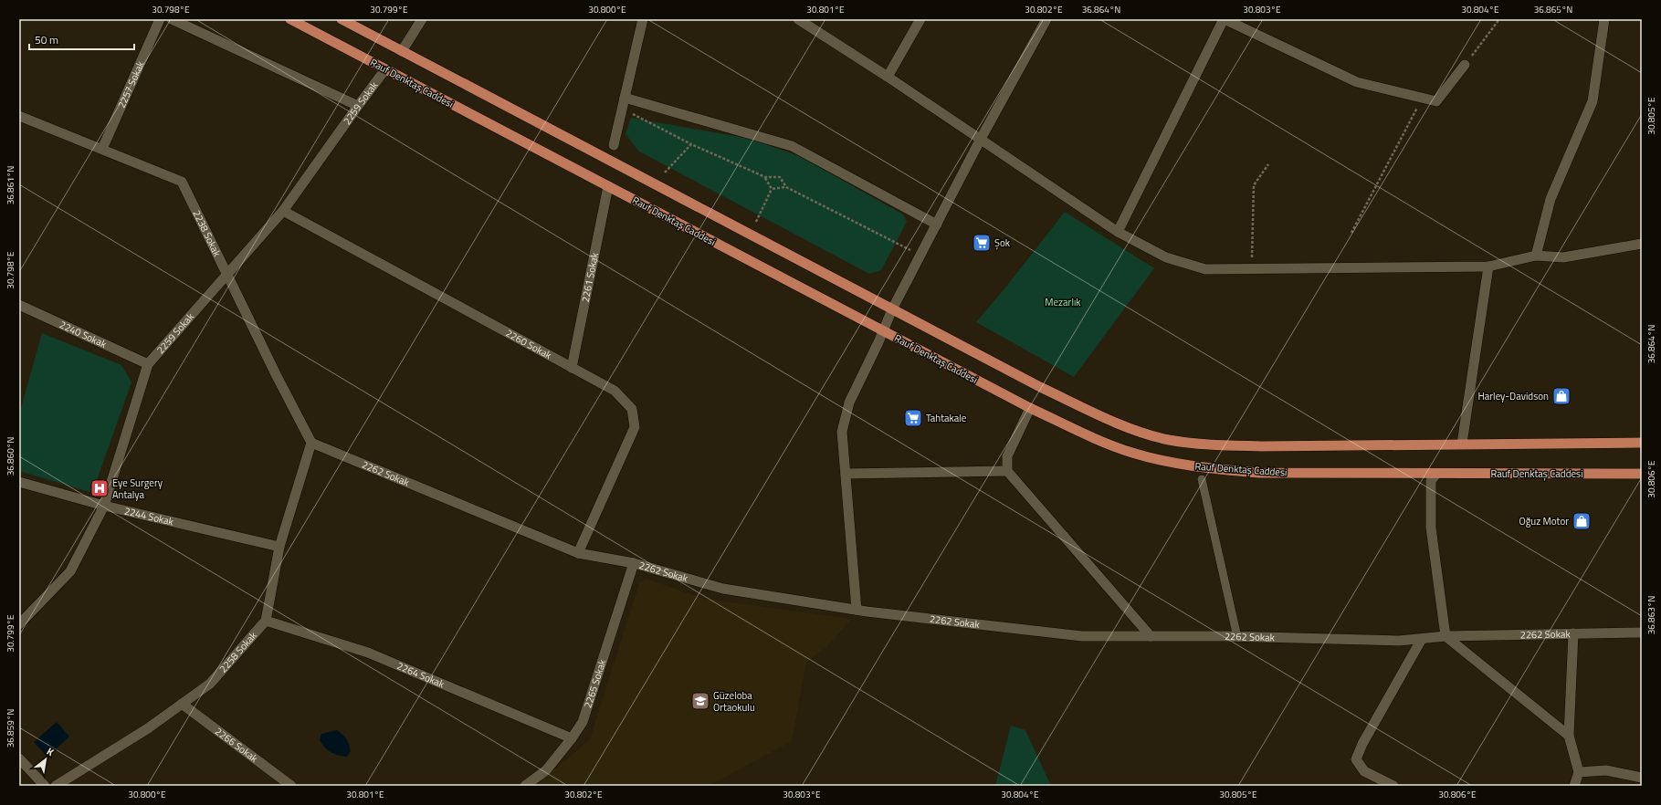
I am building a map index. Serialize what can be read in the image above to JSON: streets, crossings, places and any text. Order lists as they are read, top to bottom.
{
  "streets": {
    "main road": ["Rauf Denktaş Caddesi"],
    "street": [
      "2257 Sokak",
      "2259 Sokak",
      "2238 Sokak",
      "2261 Sokak",
      "2240 Sokak",
      "2260 Sokak",
      "2262 Sokak",
      "2244 Sokak",
      "2258 Sokak",
      "2264 Sokak",
      "2265 Sokak",
      "2266 Sokak"
    ]
  },
  "crossings": [
    ["Rauf Denktaş Caddesi", "2259 Sokak"],
    ["Rauf Denktaş Caddesi", "2261 Sokak"],
    ["2257 Sokak", "2238 Sokak"],
    ["2259 Sokak", "2238 Sokak"],
    ["2259 Sokak", "2240 Sokak"],
    ["2259 Sokak", "2260 Sokak"],
    ["2259 Sokak", "2244 Sokak"],
    ["2238 Sokak", "2262 Sokak"],
    ["2261 Sokak", "2260 Sokak"],
    ["2260 Sokak", "2262 Sokak"],
    ["2262 Sokak", "2265 Sokak"],
    ["2258 Sokak", "2264 Sokak"],
    ["2258 Sokak", "2266 Sokak"],
    ["2264 Sokak", "2265 Sokak"]
  ],
  "parks": ["Mezarlık"],
  "places": {
    "supermarket": ["Şok", "Tahtakale"],
    "shop": ["Harley-Davidson", "Oğuz Motor"],
    "hospital": ["Eye Surgery Antalya"],
    "school or university": ["Güzeloba Ortaokulu"]
  },
  "scale_bar": "50 m",
  "north": "top right",
  "coordinates": [
    "30.798°E",
    "30.799°E",
    "30.800°E",
    "30.801°E",
    "30.802°E",
    "36.864°N",
    "30.803°E",
    "30.804°E",
    "36.865°N",
    "30.805°E",
    "36.861°N",
    "36.860°N",
    "30.806°E",
    "36.863°N",
    "36.859°N"
  ]
}
